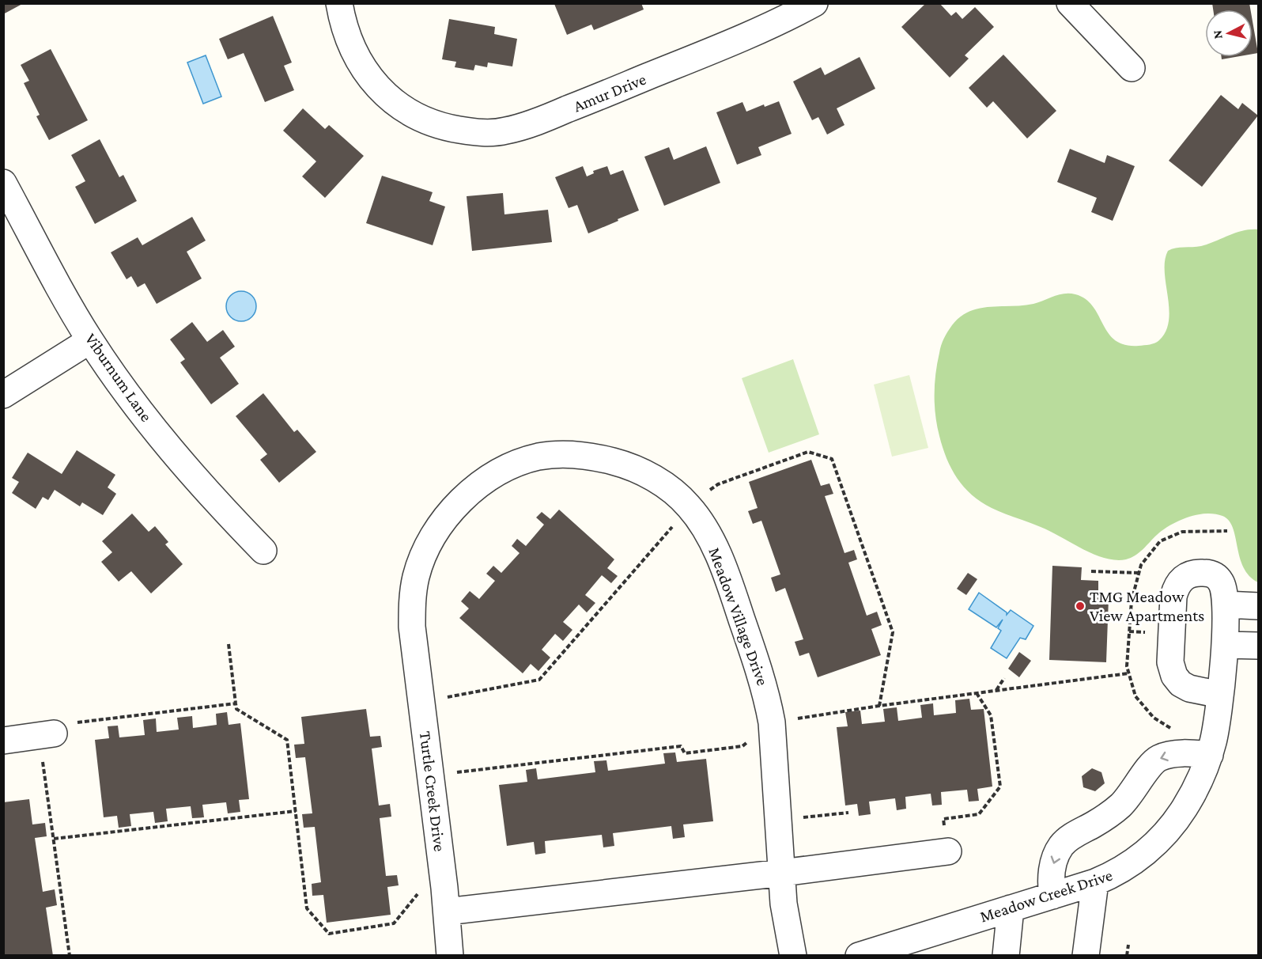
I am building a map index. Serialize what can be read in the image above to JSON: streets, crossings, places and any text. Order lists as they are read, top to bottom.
{
  "streets": {
    "street": [
      "Amur Drive",
      "Viburnum Lane",
      "Meadow Village Drive",
      "Turtle Creek Drive",
      "Meadow Creek Drive"
    ]
  },
  "crossings": [
    ["Meadow Village Drive", "Turtle Creek Drive"]
  ],
  "places": ["TMG Meadow View Apartments"],
  "north": "left"
}
